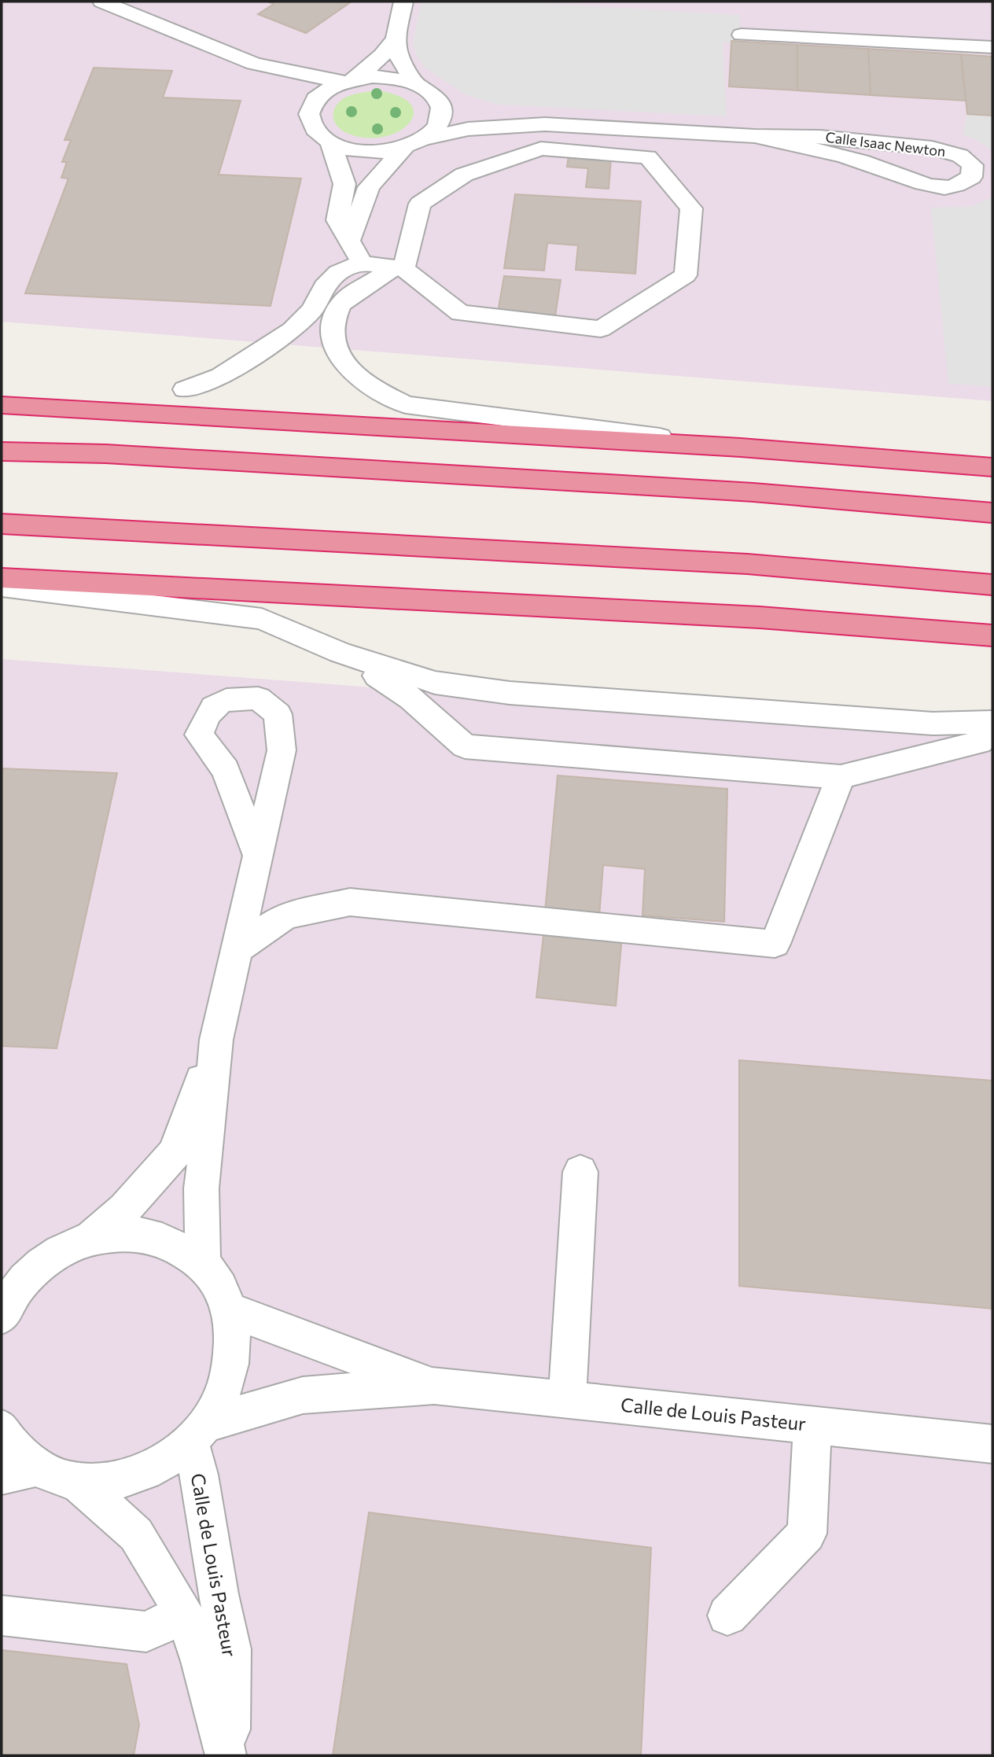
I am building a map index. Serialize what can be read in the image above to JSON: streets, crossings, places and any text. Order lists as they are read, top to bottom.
{
  "streets": {
    "street": ["Calle Isaac Newton", "Calle de Louis Pasteur"]
  }
}
